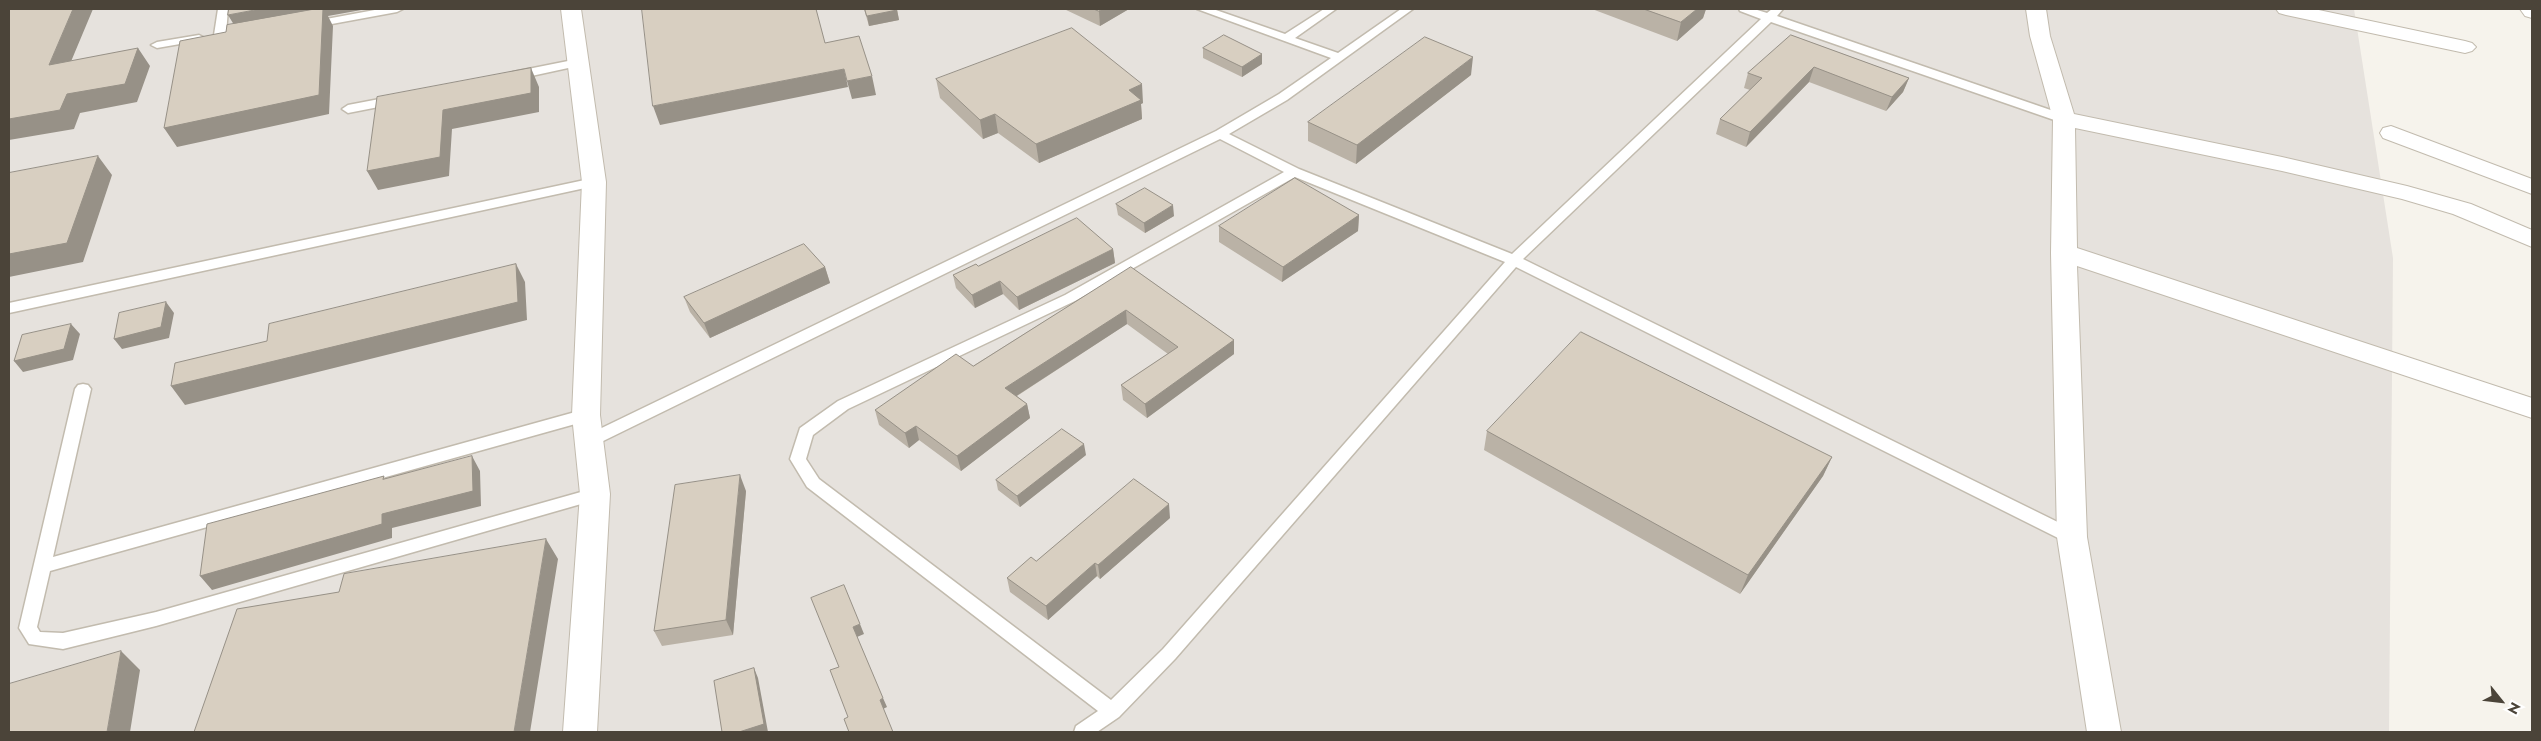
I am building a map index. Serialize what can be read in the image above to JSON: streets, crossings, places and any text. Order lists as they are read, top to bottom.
{
  "north": "bottom right"
}
